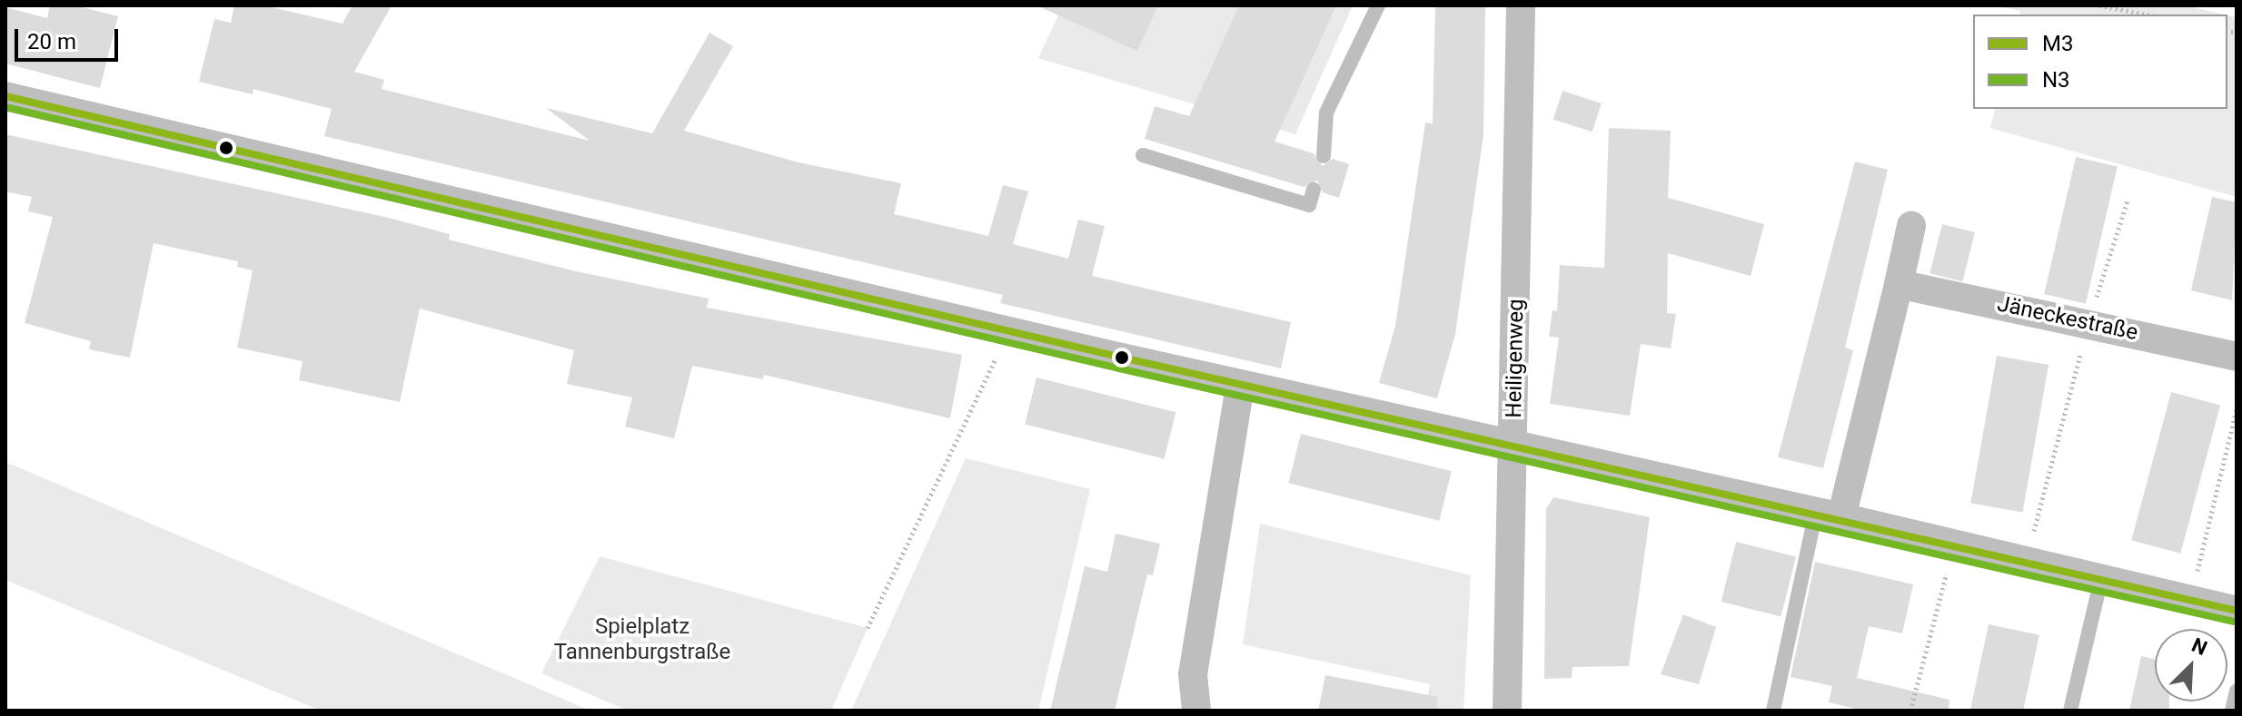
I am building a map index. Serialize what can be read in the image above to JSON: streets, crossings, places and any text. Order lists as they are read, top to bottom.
{
  "streets": {
    "street": ["Jäneckestraße", "Heiligenweg"]
  },
  "parks": ["Spielplatz Tannenburgstraße"],
  "lines": ["transit line M3", "transit line N3"],
  "legend": ["M3", "N3"],
  "scale_bar": "20 m",
  "north": "top right"
}
